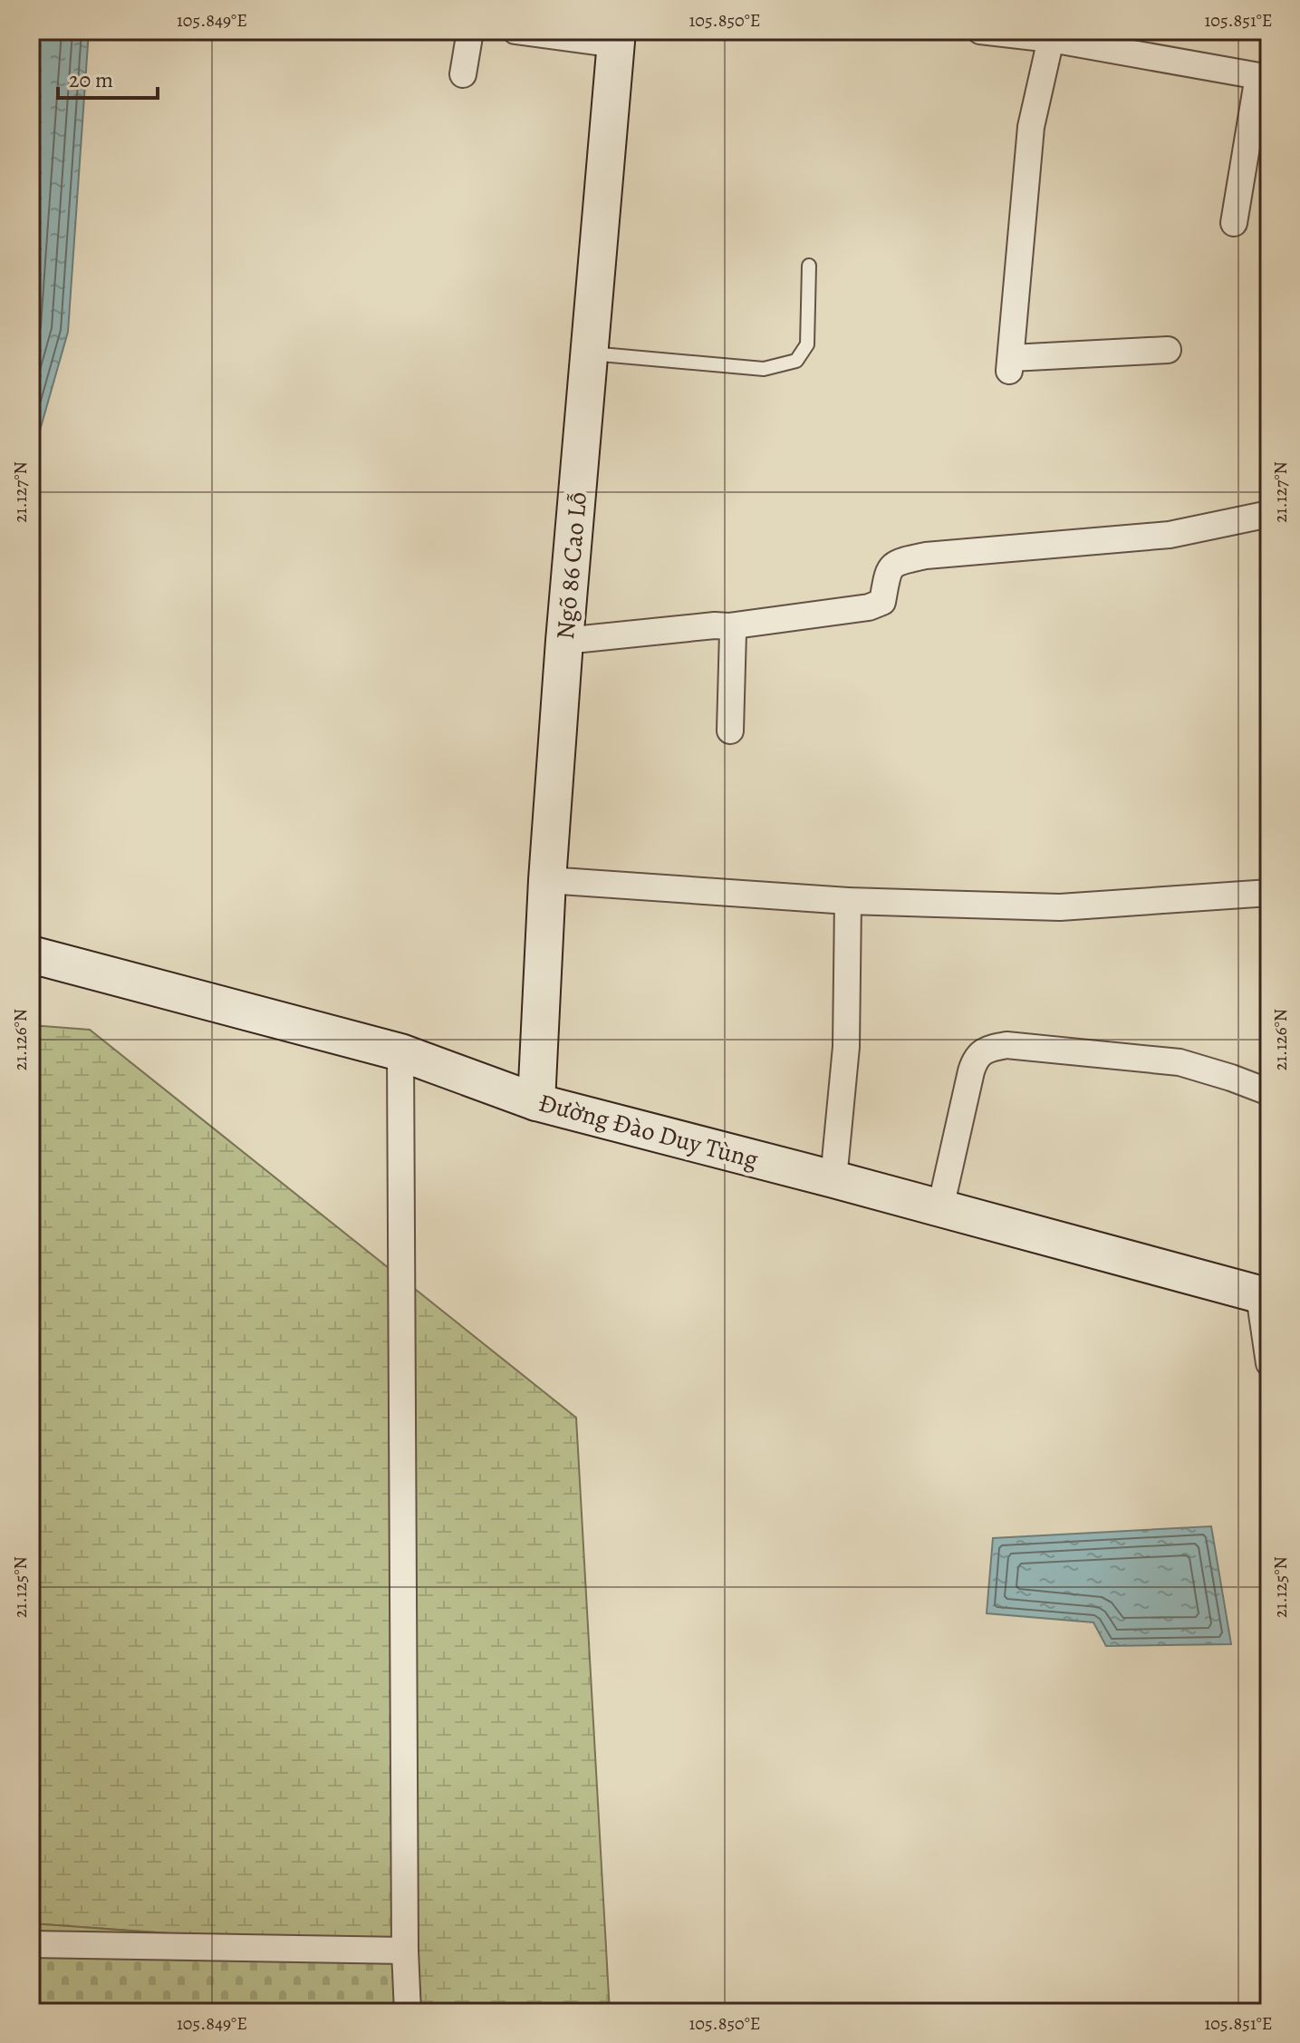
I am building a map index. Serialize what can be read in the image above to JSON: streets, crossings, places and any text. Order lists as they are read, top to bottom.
{
  "streets": {
    "street": ["Ngõ 86 Cao Lỗ", "Đường Đào Duy Tùng"]
  },
  "crossings": [
    ["Ngõ 86 Cao Lỗ", "Đường Đào Duy Tùng"]
  ],
  "scale_bar": "20 m",
  "coordinates": [
    "105.849°E",
    "105.850°E",
    "105.851°E",
    "21.127°N",
    "21.126°N",
    "21.125°N"
  ]
}
